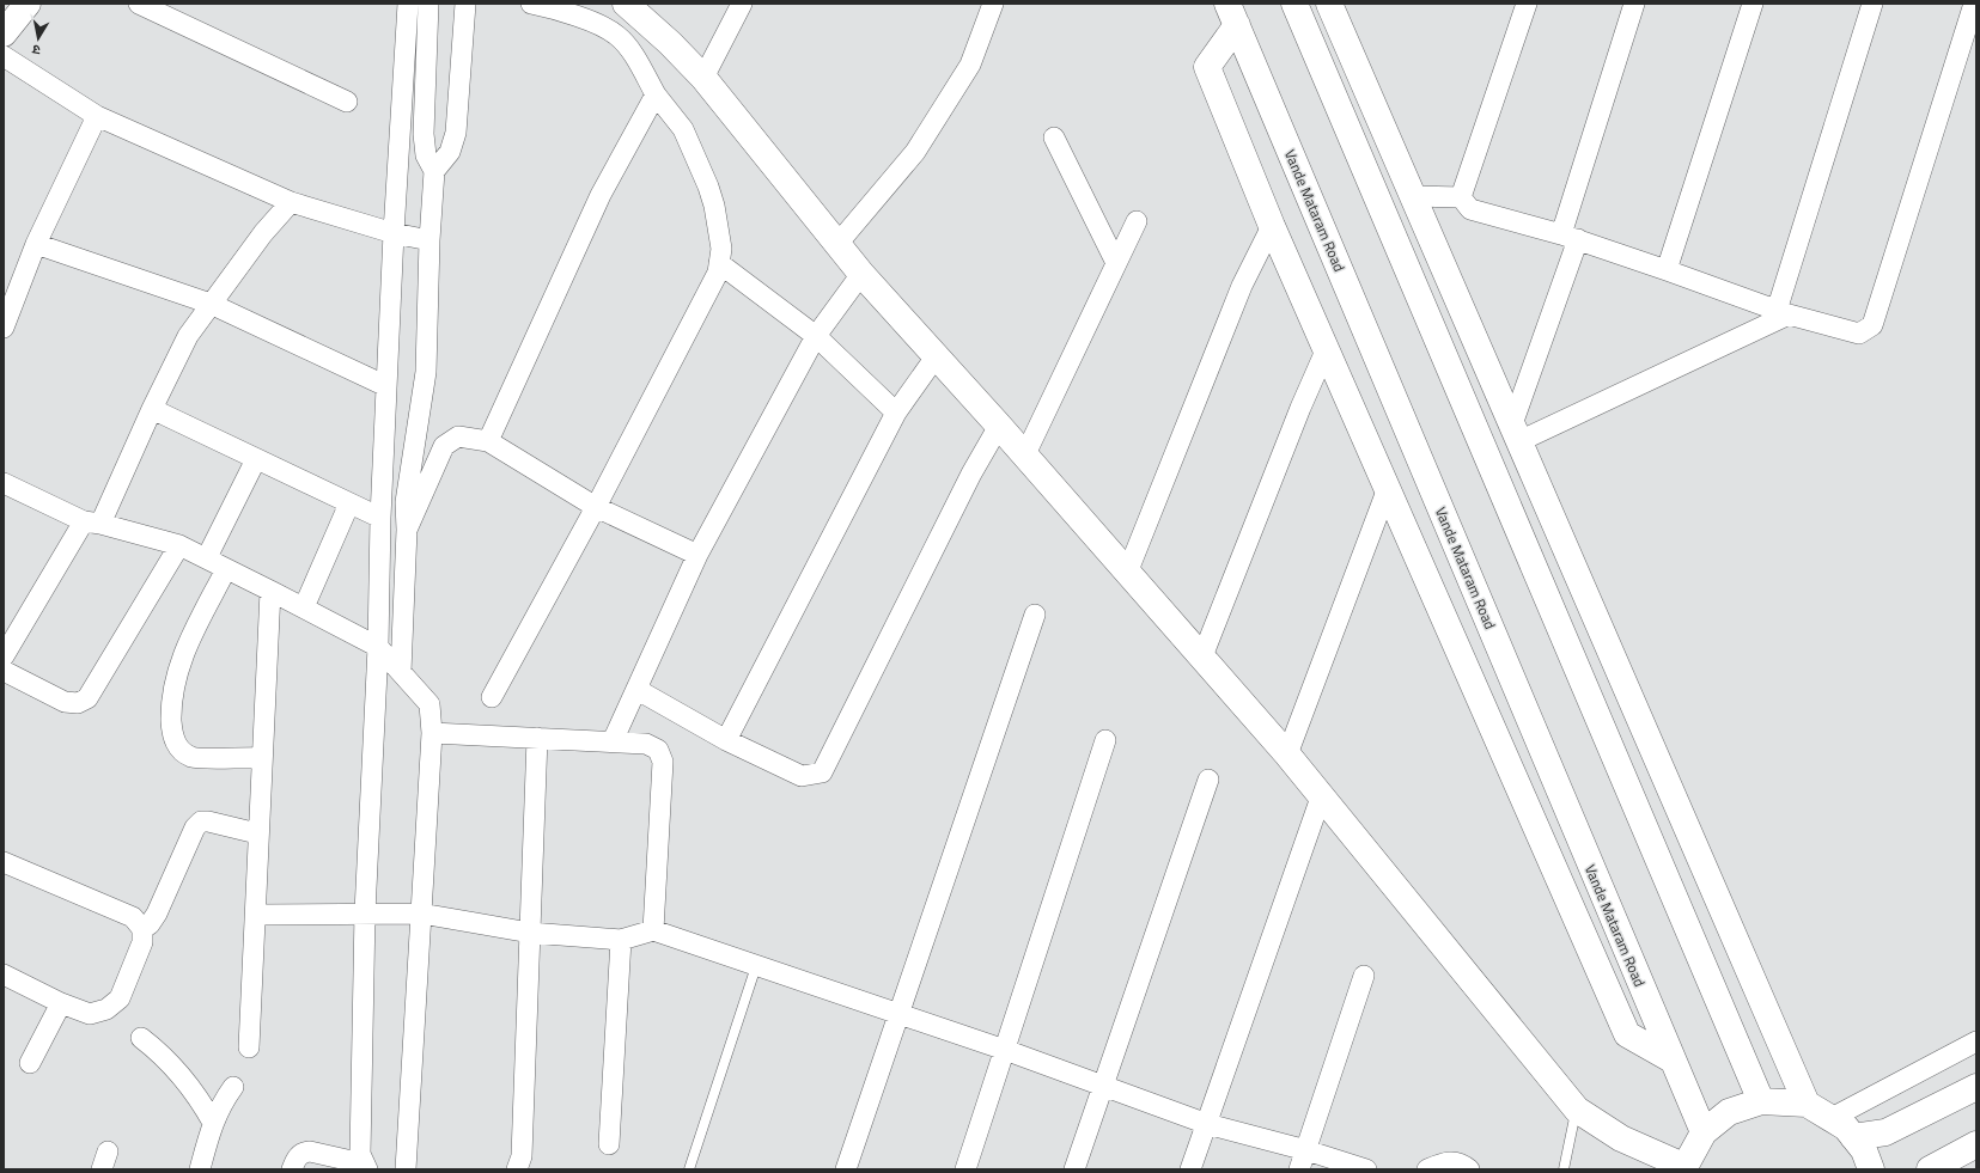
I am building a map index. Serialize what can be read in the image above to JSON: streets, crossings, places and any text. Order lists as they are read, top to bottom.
{
  "streets": {
    "street": ["Vande Mataram Road"]
  },
  "north": "bottom"
}
